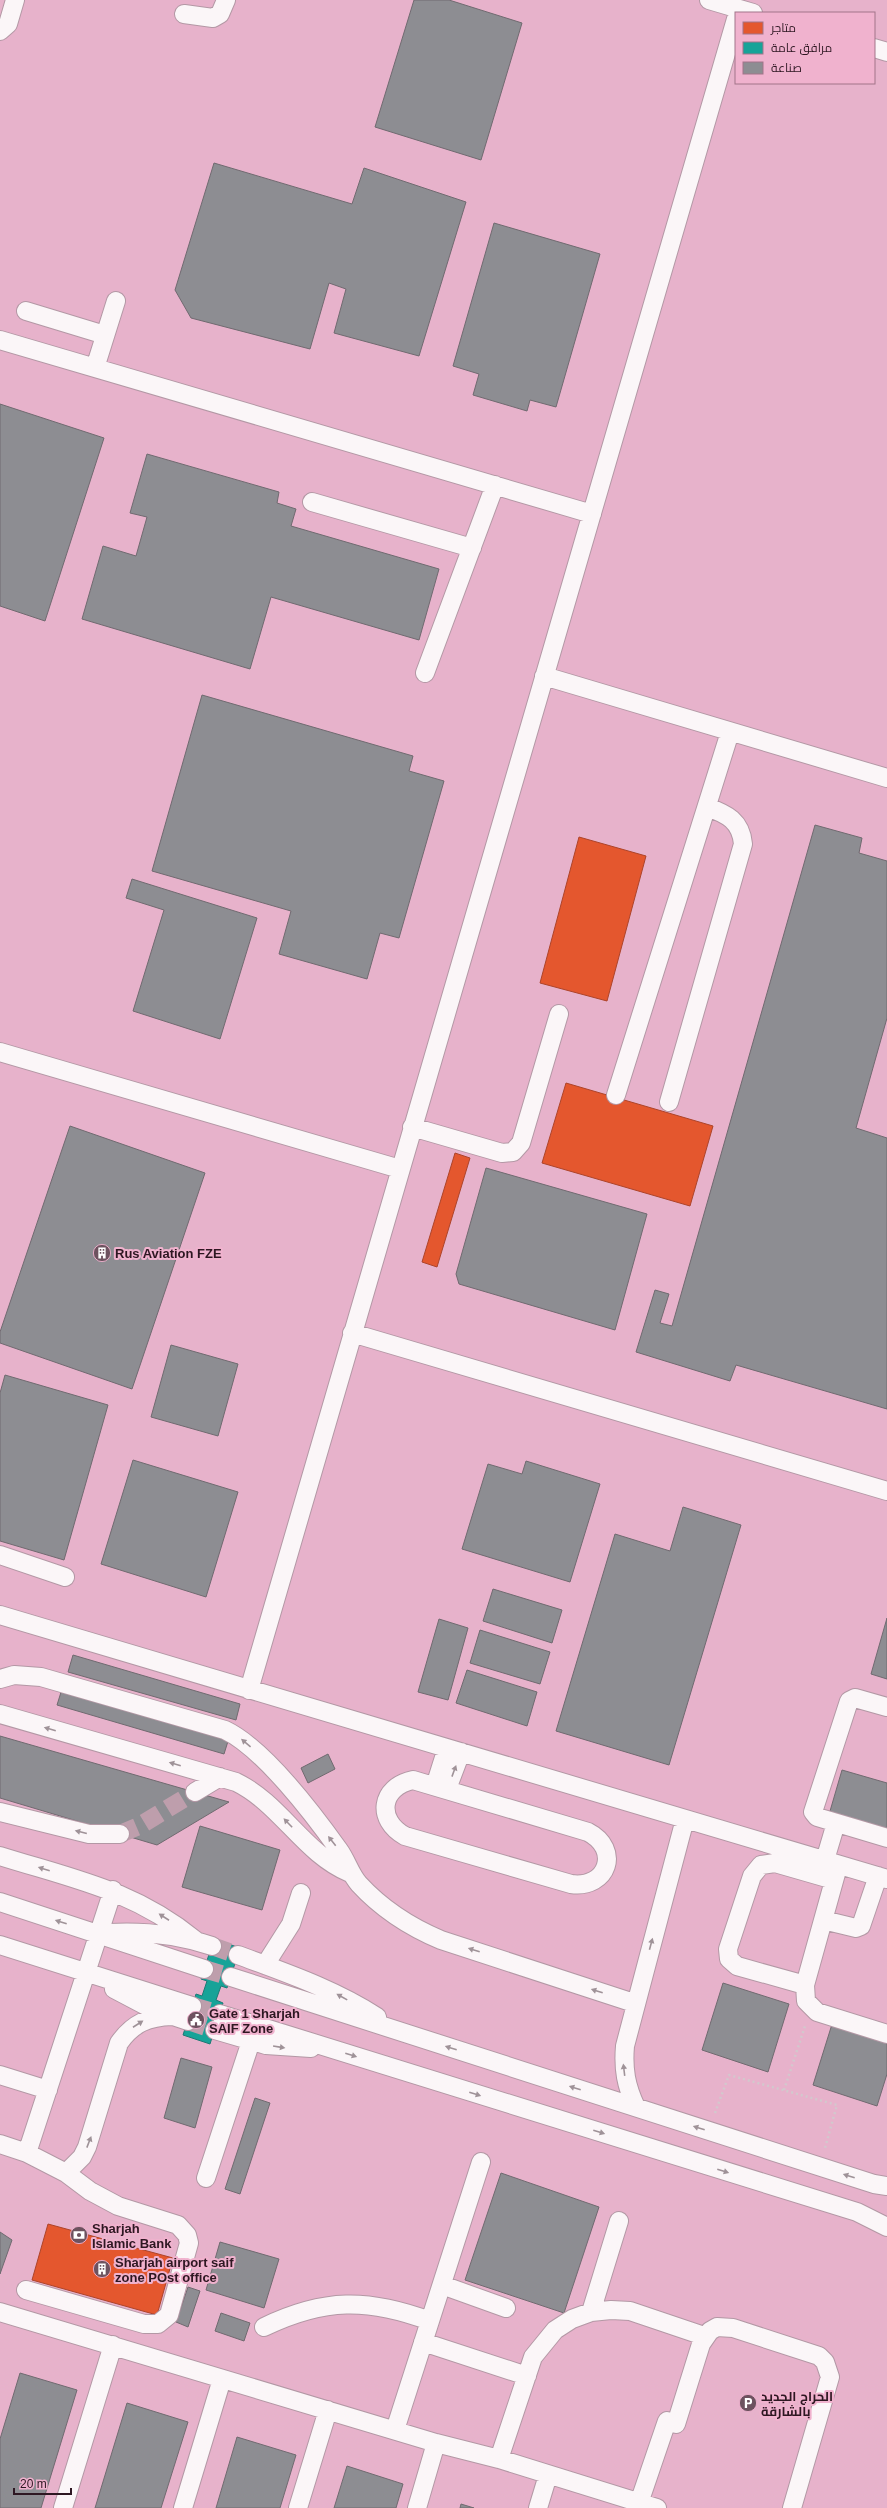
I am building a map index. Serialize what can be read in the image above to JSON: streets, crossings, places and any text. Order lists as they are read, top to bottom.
{
  "places": {
    "building": ["Rus Aviation FZE", "Sharjah airport saif zone POst office"],
    "public building": ["Gate 1 Sharjah SAIF Zone"],
    "bank": ["Sharjah Islamic Bank"],
    "parking": ["الحراج الجديد بالشارقة"]
  },
  "legend": ["متاجر", "مرافق عامة", "صناعة"],
  "scale_bar": "20 m"
}
